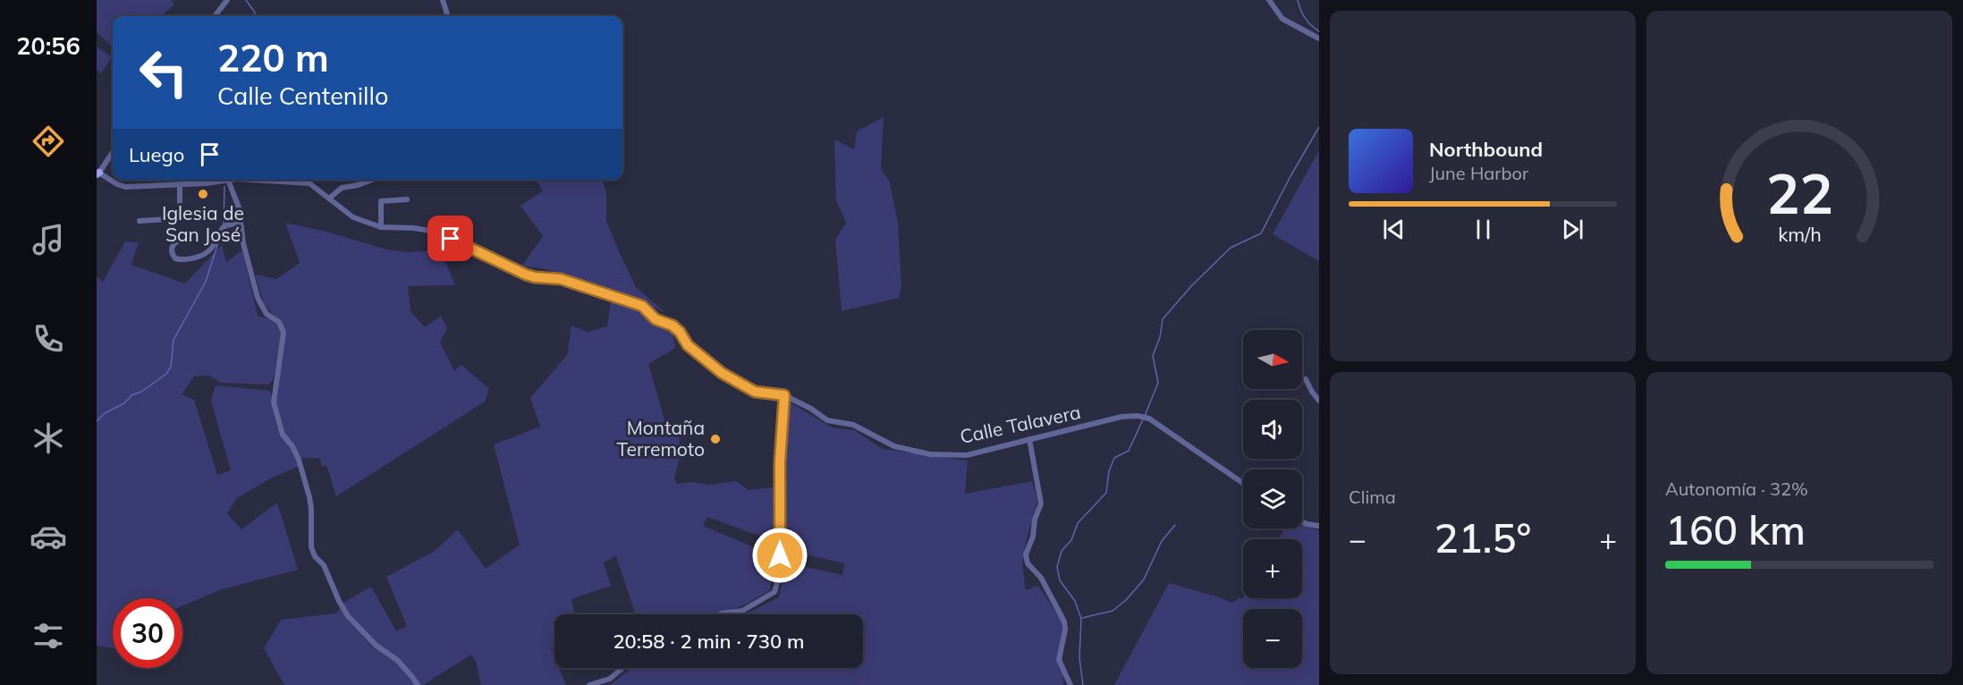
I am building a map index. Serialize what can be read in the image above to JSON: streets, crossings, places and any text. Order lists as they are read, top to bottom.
{
  "streets": {
    "street": ["Calle Talavera"]
  },
  "places": ["Iglesia de San José", "Montaña Terremoto"],
  "north": "right",
  "page": {
    "tabs": "20:56",
    "turn": ["220 m", "Calle Centenillo"],
    "then": "Luego",
    "song": ["Northbound", "June Harbor"],
    "map_buttons": ["+", "−"],
    "tile": [
      "Clima",
      ["Autonomía · 32%", "160 km"]
    ],
    "heat": ["−", "21.5°", "+"],
    "limit": "30",
    "trip": "20:58 · 2 min · 730 m",
    "gauge": ["22", "km/h"]
  }
}
